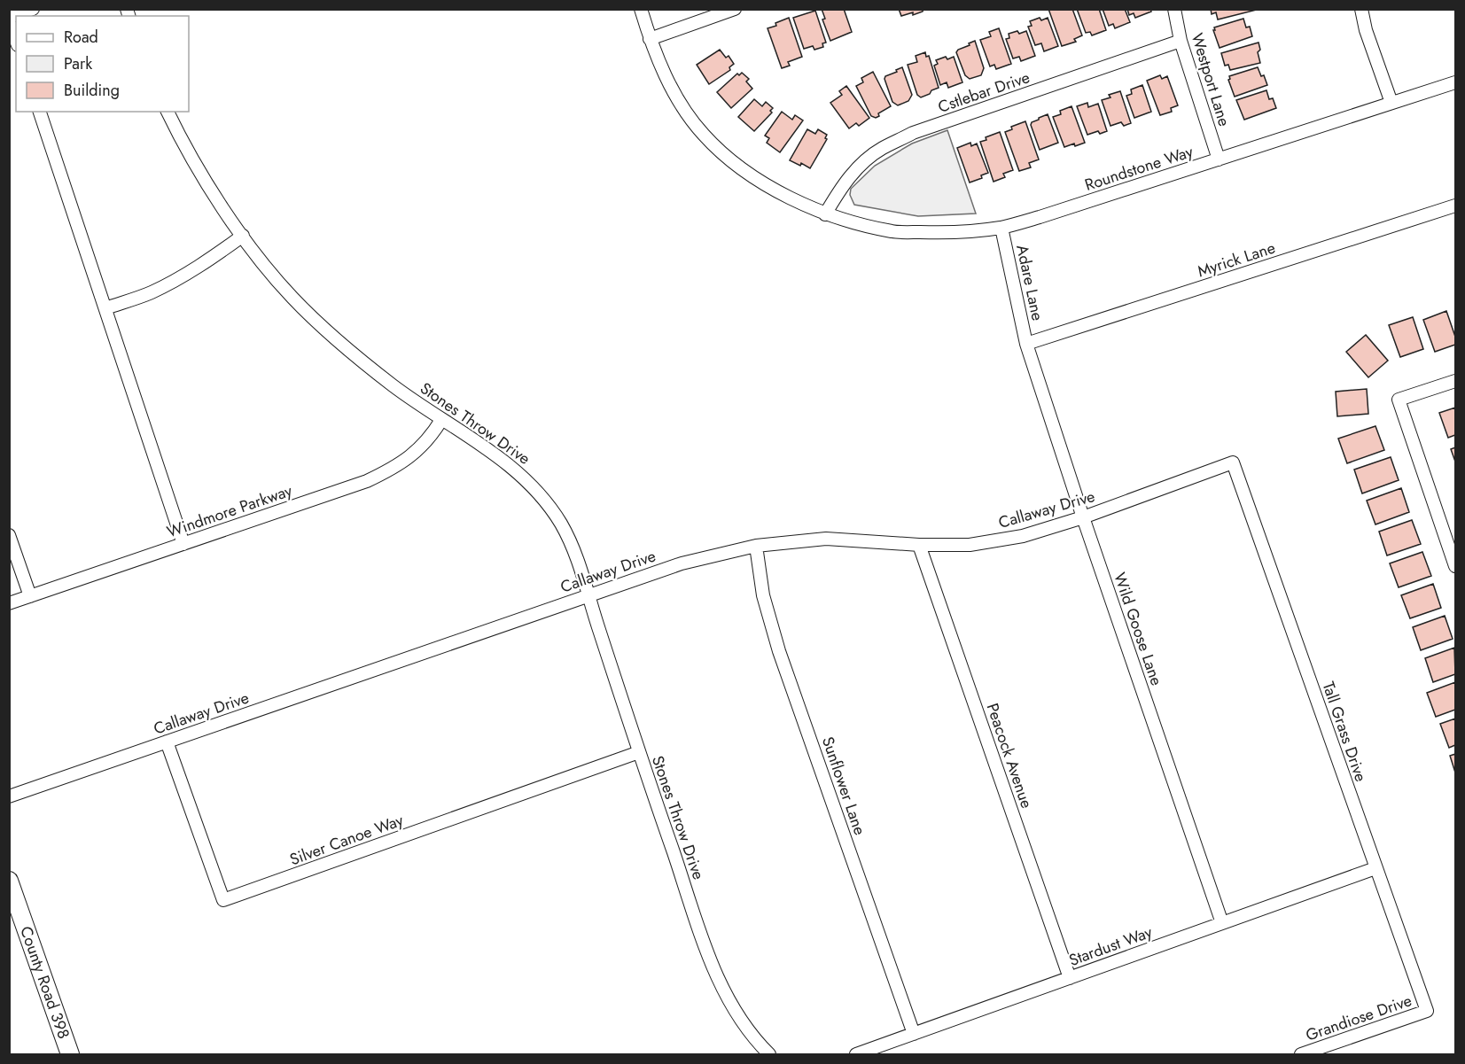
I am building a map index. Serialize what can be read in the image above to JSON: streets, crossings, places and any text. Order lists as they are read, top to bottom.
{
  "streets": {
    "street": [
      "Westport Lane",
      "Cstlebar Drive",
      "Roundstone Way",
      "Myrick Lane",
      "Adare Lane",
      "Stones Throw Drive",
      "Callaway Drive",
      "Windmore Parkway",
      "Wild Goose Lane",
      "Tall Grass Drive",
      "Peacock Avenue",
      "Sunflower Lane",
      "Silver Canoe Way",
      "Stardust Way",
      "County Road 398",
      "Grandiose Drive"
    ]
  },
  "crossings": [
    ["Westport Lane", "Cstlebar Drive"],
    ["Westport Lane", "Roundstone Way"],
    ["Cstlebar Drive", "Roundstone Way"],
    ["Roundstone Way", "Adare Lane"],
    ["Myrick Lane", "Adare Lane"],
    ["Myrick Lane", "Wild Goose Lane"],
    ["Adare Lane", "Wild Goose Lane"],
    ["Stones Throw Drive", "Callaway Drive"],
    ["Stones Throw Drive", "Windmore Parkway"],
    ["Stones Throw Drive", "Silver Canoe Way"],
    ["Callaway Drive", "Wild Goose Lane"],
    ["Callaway Drive", "Tall Grass Drive"],
    ["Callaway Drive", "Peacock Avenue"],
    ["Callaway Drive", "Sunflower Lane"],
    ["Callaway Drive", "Silver Canoe Way"],
    ["Wild Goose Lane", "Stardust Way"],
    ["Tall Grass Drive", "Stardust Way"],
    ["Tall Grass Drive", "Grandiose Drive"],
    ["Peacock Avenue", "Stardust Way"],
    ["Sunflower Lane", "Stardust Way"]
  ],
  "legend": ["Road", "Park", "Building"]
}
